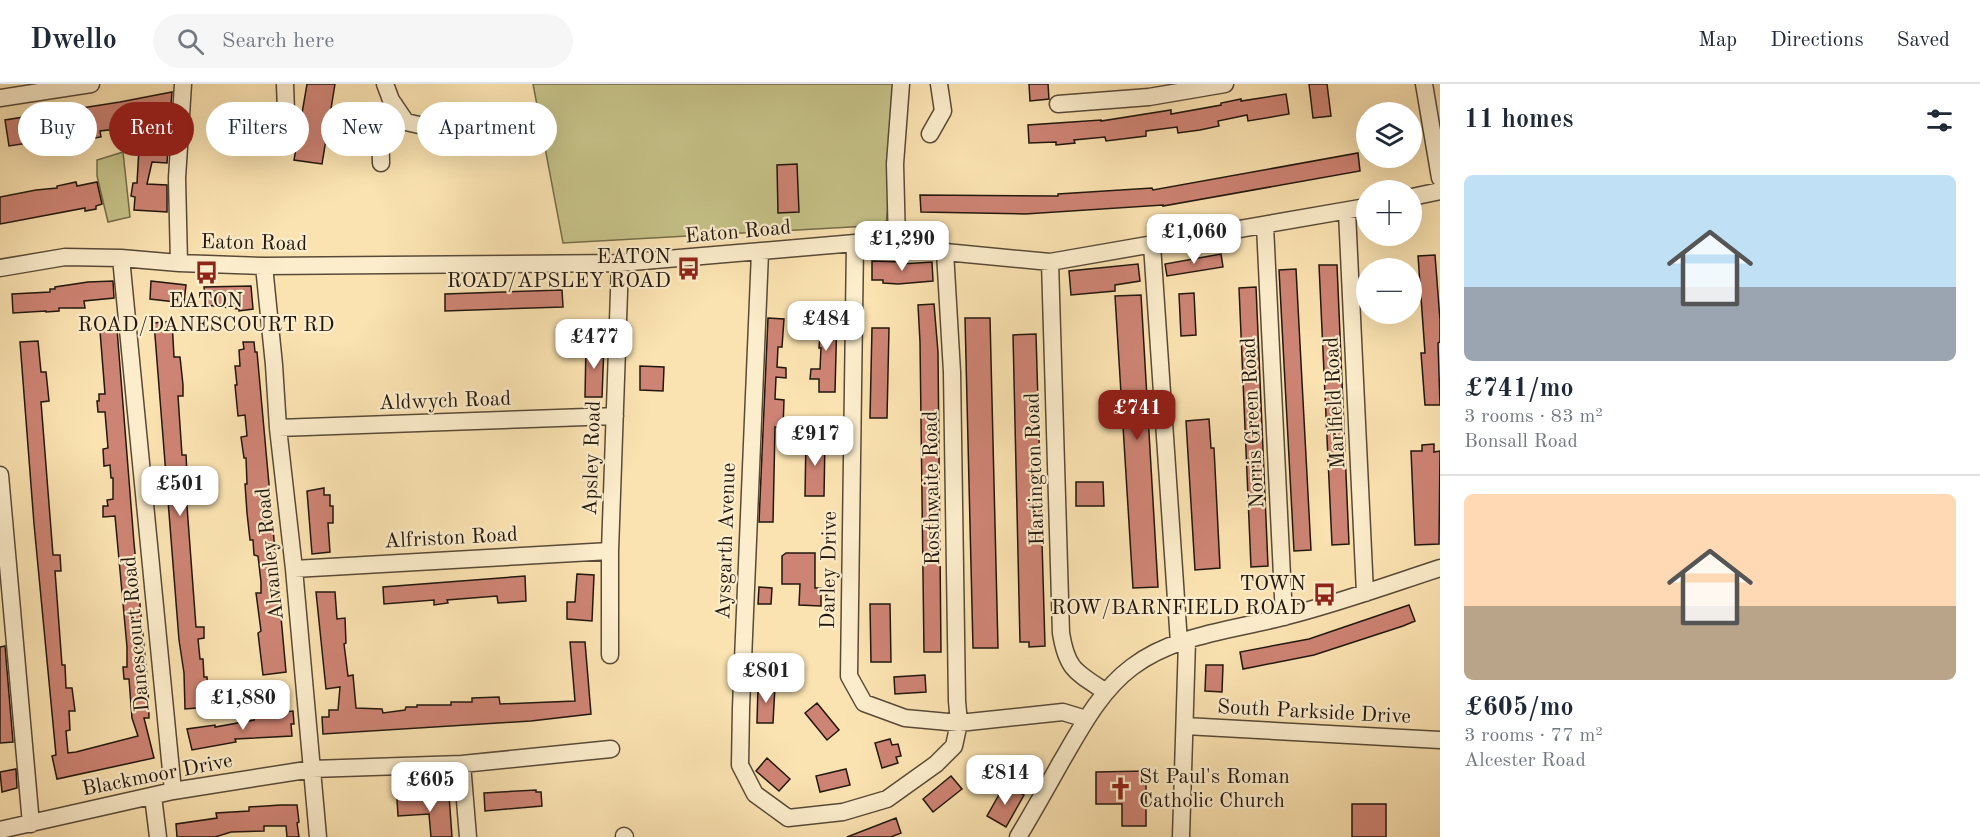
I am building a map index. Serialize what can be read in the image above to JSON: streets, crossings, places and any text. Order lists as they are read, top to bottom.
{
  "streets": {
    "street": [
      "Eaton Road",
      "Aldwych Road",
      "Marlfield Road",
      "Norris Green Road",
      "Apsley Road",
      "Hartington Road",
      "Rosthwaite Road",
      "Alfriston Road",
      "Aysgarth Avenue",
      "Alvanley Road",
      "Darley Drive",
      "Danescourt Road",
      "South Parkside Drive",
      "Blackmoor Drive"
    ]
  },
  "crossings": [
    ["Eaton Road", "Marlfield Road"],
    ["Eaton Road", "Norris Green Road"],
    ["Eaton Road", "Apsley Road"],
    ["Eaton Road", "Hartington Road"],
    ["Eaton Road", "Rosthwaite Road"],
    ["Eaton Road", "Aysgarth Avenue"],
    ["Eaton Road", "Alvanley Road"],
    ["Eaton Road", "Darley Drive"],
    ["Eaton Road", "Danescourt Road"],
    ["Aldwych Road", "Apsley Road"],
    ["Aldwych Road", "Alvanley Road"],
    ["Apsley Road", "Alfriston Road"],
    ["Rosthwaite Road", "Aysgarth Avenue"],
    ["Rosthwaite Road", "Darley Drive"],
    ["Alfriston Road", "Alvanley Road"],
    ["Aysgarth Avenue", "Darley Drive"],
    ["Alvanley Road", "Blackmoor Drive"],
    ["Danescourt Road", "Blackmoor Drive"]
  ],
  "places": {
    "bus stop": ["EATON ROAD/APSLEY ROAD", "EATON ROAD/DANESCOURT RD", "TOWN ROW/BARNFIELD ROAD"],
    "church": ["St Paul's Roman Catholic Church"]
  },
  "page": {
    "header": "Dwello",
    "search": "Search here",
    "nav": ["Map", "Directions", "Saved"],
    "heading": "11 homes",
    "map_buttons": ["+", "−"],
    "chip": [
      "Buy",
      "Rent",
      "Filters",
      "New",
      "Apartment"
    ],
    "list": [
      {
        "name": "£741/mo",
        "note": "3 rooms · 83 m² · Bonsall Road"
      },
      {
        "name": "£605/mo",
        "note": "3 rooms · 77 m² · Alcester Road"
      }
    ],
    "price": [
      "£1,060",
      "£1,290",
      "£484",
      "£477",
      "£741",
      "£917",
      "£501",
      "£801",
      "£1,880",
      "£814",
      "£605"
    ]
  }
}
